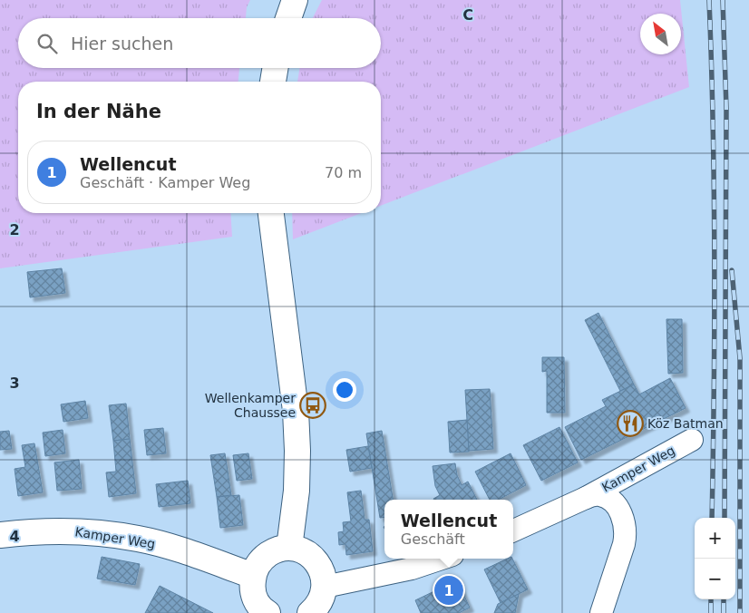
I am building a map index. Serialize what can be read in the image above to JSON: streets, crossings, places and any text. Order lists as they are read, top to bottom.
{
  "streets": {
    "main road": ["Kamper Weg"]
  },
  "places": {
    "bus stop": ["Wellenkamper Chaussee"],
    "restaurant": ["Köz Batman"]
  },
  "north": "top left",
  "page": {
    "search": "Hier suchen",
    "heading": "In der Nähe",
    "list": [
      {
        "mark": "1",
        "name": "Wellencut",
        "note": "Geschäft · Kamper Weg",
        "value": "70 m"
      }
    ],
    "popup": ["Wellencut", "Geschäft"],
    "map_buttons": ["+", "−"],
    "pins": "1"
  },
  "grid": {
    "columns": ["C"],
    "rows": ["2", "3", "4"]
  }
}
